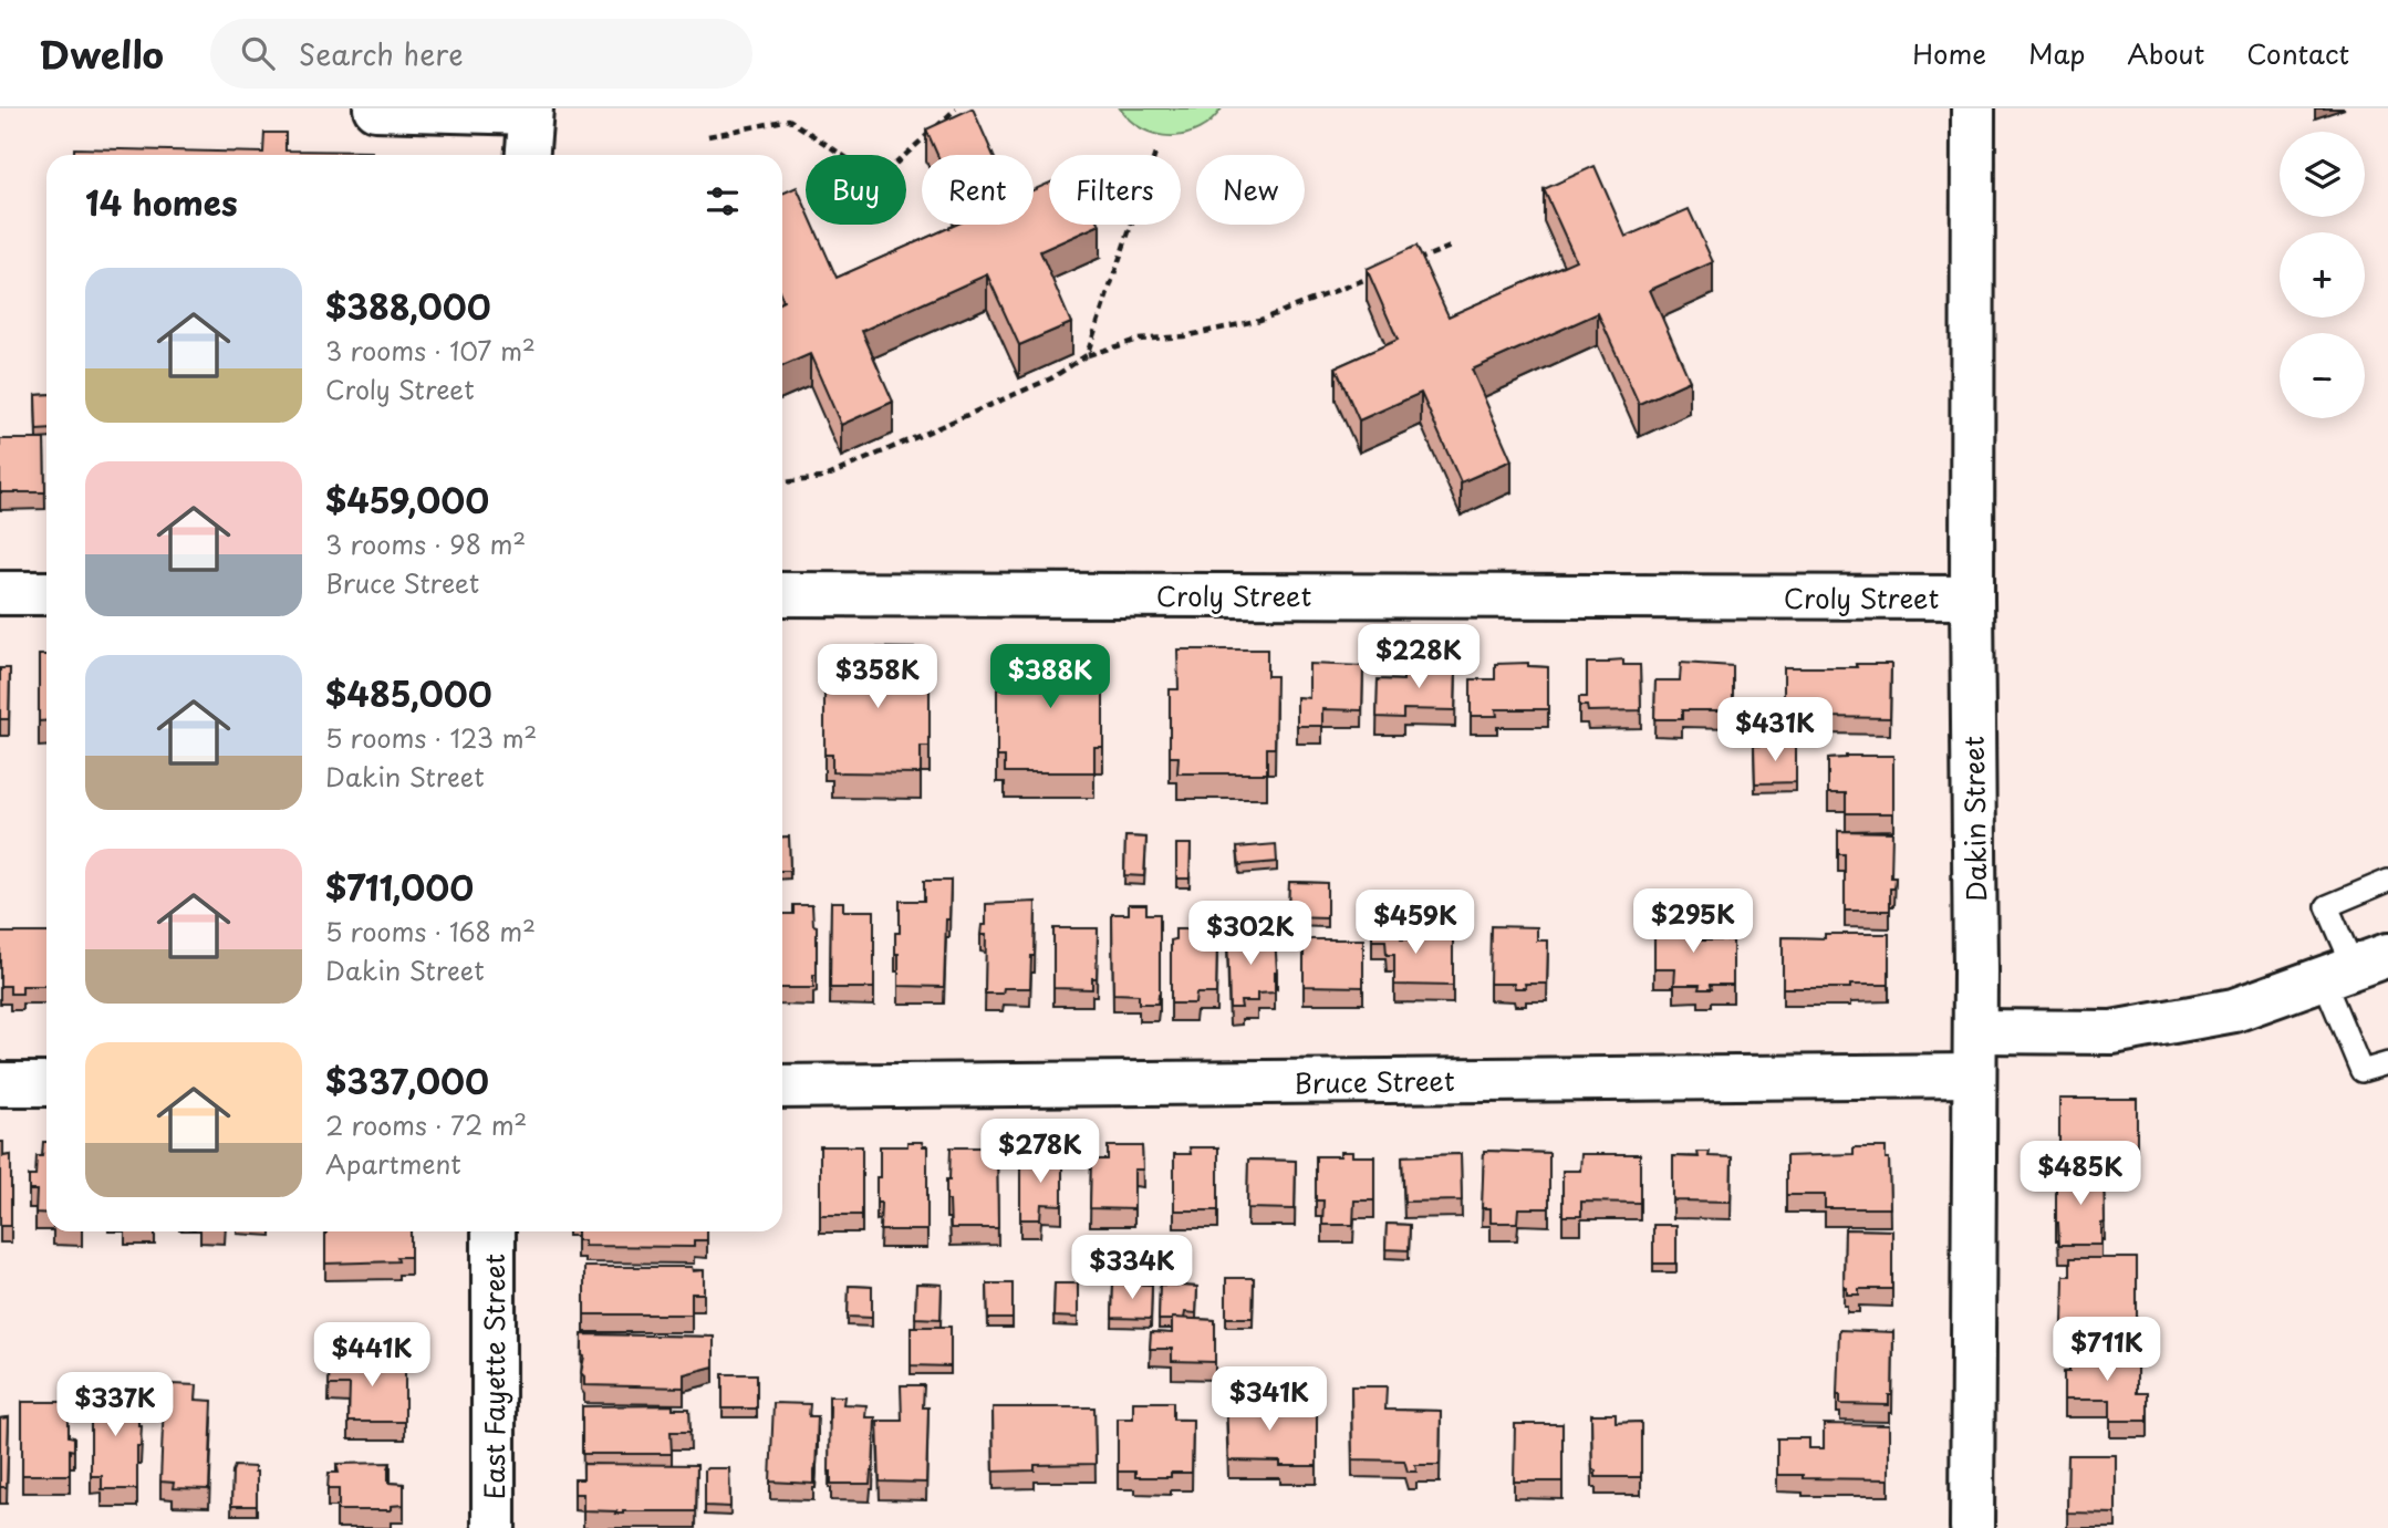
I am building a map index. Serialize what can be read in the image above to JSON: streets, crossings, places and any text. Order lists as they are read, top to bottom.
{
  "streets": {
    "street": [
      "Croly Street",
      "Dakin Street",
      "Bruce Street",
      "East Fayette Street"
    ]
  },
  "crossings": [
    ["Croly Street", "Dakin Street"],
    ["Dakin Street", "Bruce Street"]
  ],
  "page": {
    "header": "Dwello",
    "search": "Search here",
    "nav": [
      "Home",
      "Map",
      "About",
      "Contact"
    ],
    "map_buttons": ["+", "−"],
    "chip": [
      "Buy",
      "Rent",
      "Filters",
      "New"
    ],
    "heading": "14 homes",
    "list": [
      {
        "name": "$388,000",
        "note": "3 rooms · 107 m² · Croly Street"
      },
      {
        "name": "$459,000",
        "note": "3 rooms · 98 m² · Bruce Street"
      },
      {
        "name": "$485,000",
        "note": "5 rooms · 123 m² · Dakin Street"
      },
      {
        "name": "$711,000",
        "note": "5 rooms · 168 m² · Dakin Street"
      },
      {
        "name": "$337,000",
        "note": "2 rooms · 72 m² · Apartment"
      }
    ],
    "price": [
      "$228K",
      "$358K",
      "$388K",
      "$431K",
      "$295K",
      "$459K",
      "$302K",
      "$278K",
      "$485K",
      "$334K",
      "$711K",
      "$441K",
      "$341K",
      "$337K"
    ]
  }
}
